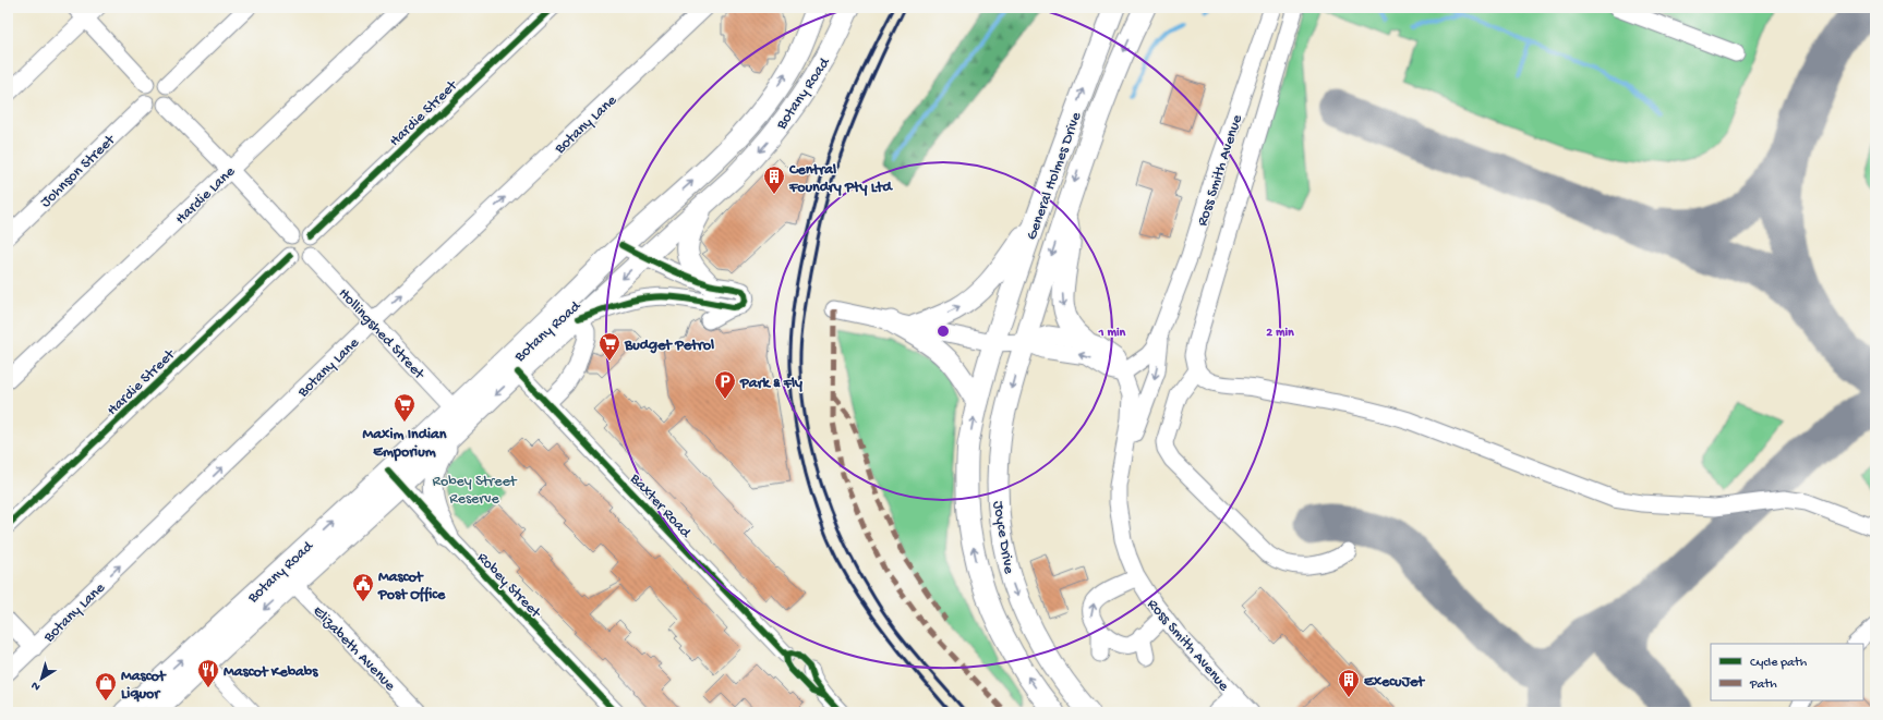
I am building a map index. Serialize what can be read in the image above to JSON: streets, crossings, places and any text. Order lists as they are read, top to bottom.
{
  "streets": {
    "main road": ["Botany Road", "General Holmes Drive", "Joyce Drive"],
    "street": [
      "Hardie Street",
      "Botany Lane",
      "Johnson Street",
      "Ross Smith Avenue",
      "Hardie Lane",
      "Hollingshed Street",
      "Baxter Road",
      "Robey Street",
      "Elizabeth Avenue"
    ]
  },
  "crossings": [
    ["Botany Road", "Hollingshed Street"],
    ["Botany Road", "Baxter Road"],
    ["Botany Road", "Robey Street"],
    ["Botany Road", "Elizabeth Avenue"],
    ["Hardie Street", "Hollingshed Street"],
    ["Botany Lane", "Hollingshed Street"],
    ["Ross Smith Avenue", "General Holmes Drive"],
    ["Ross Smith Avenue", "Joyce Drive"],
    ["General Holmes Drive", "Joyce Drive"]
  ],
  "one_way": ["Botany Lane"],
  "parks": ["Robey Street Reserve"],
  "places": {
    "building": ["Central Foundry Pty Ltd", "ExecuJet"],
    "supermarket": ["Budget Petrol", "Maxim Indian Emporium"],
    "parking": ["Park & Fly"],
    "public building": ["Mascot Post Office"],
    "restaurant": ["Mascot Kebabs"],
    "shop": ["Mascot Liquor"]
  },
  "legend": ["Cycle path", "Path"],
  "north": "bottom left",
  "rings": ["1 min", "2 min"]
}
